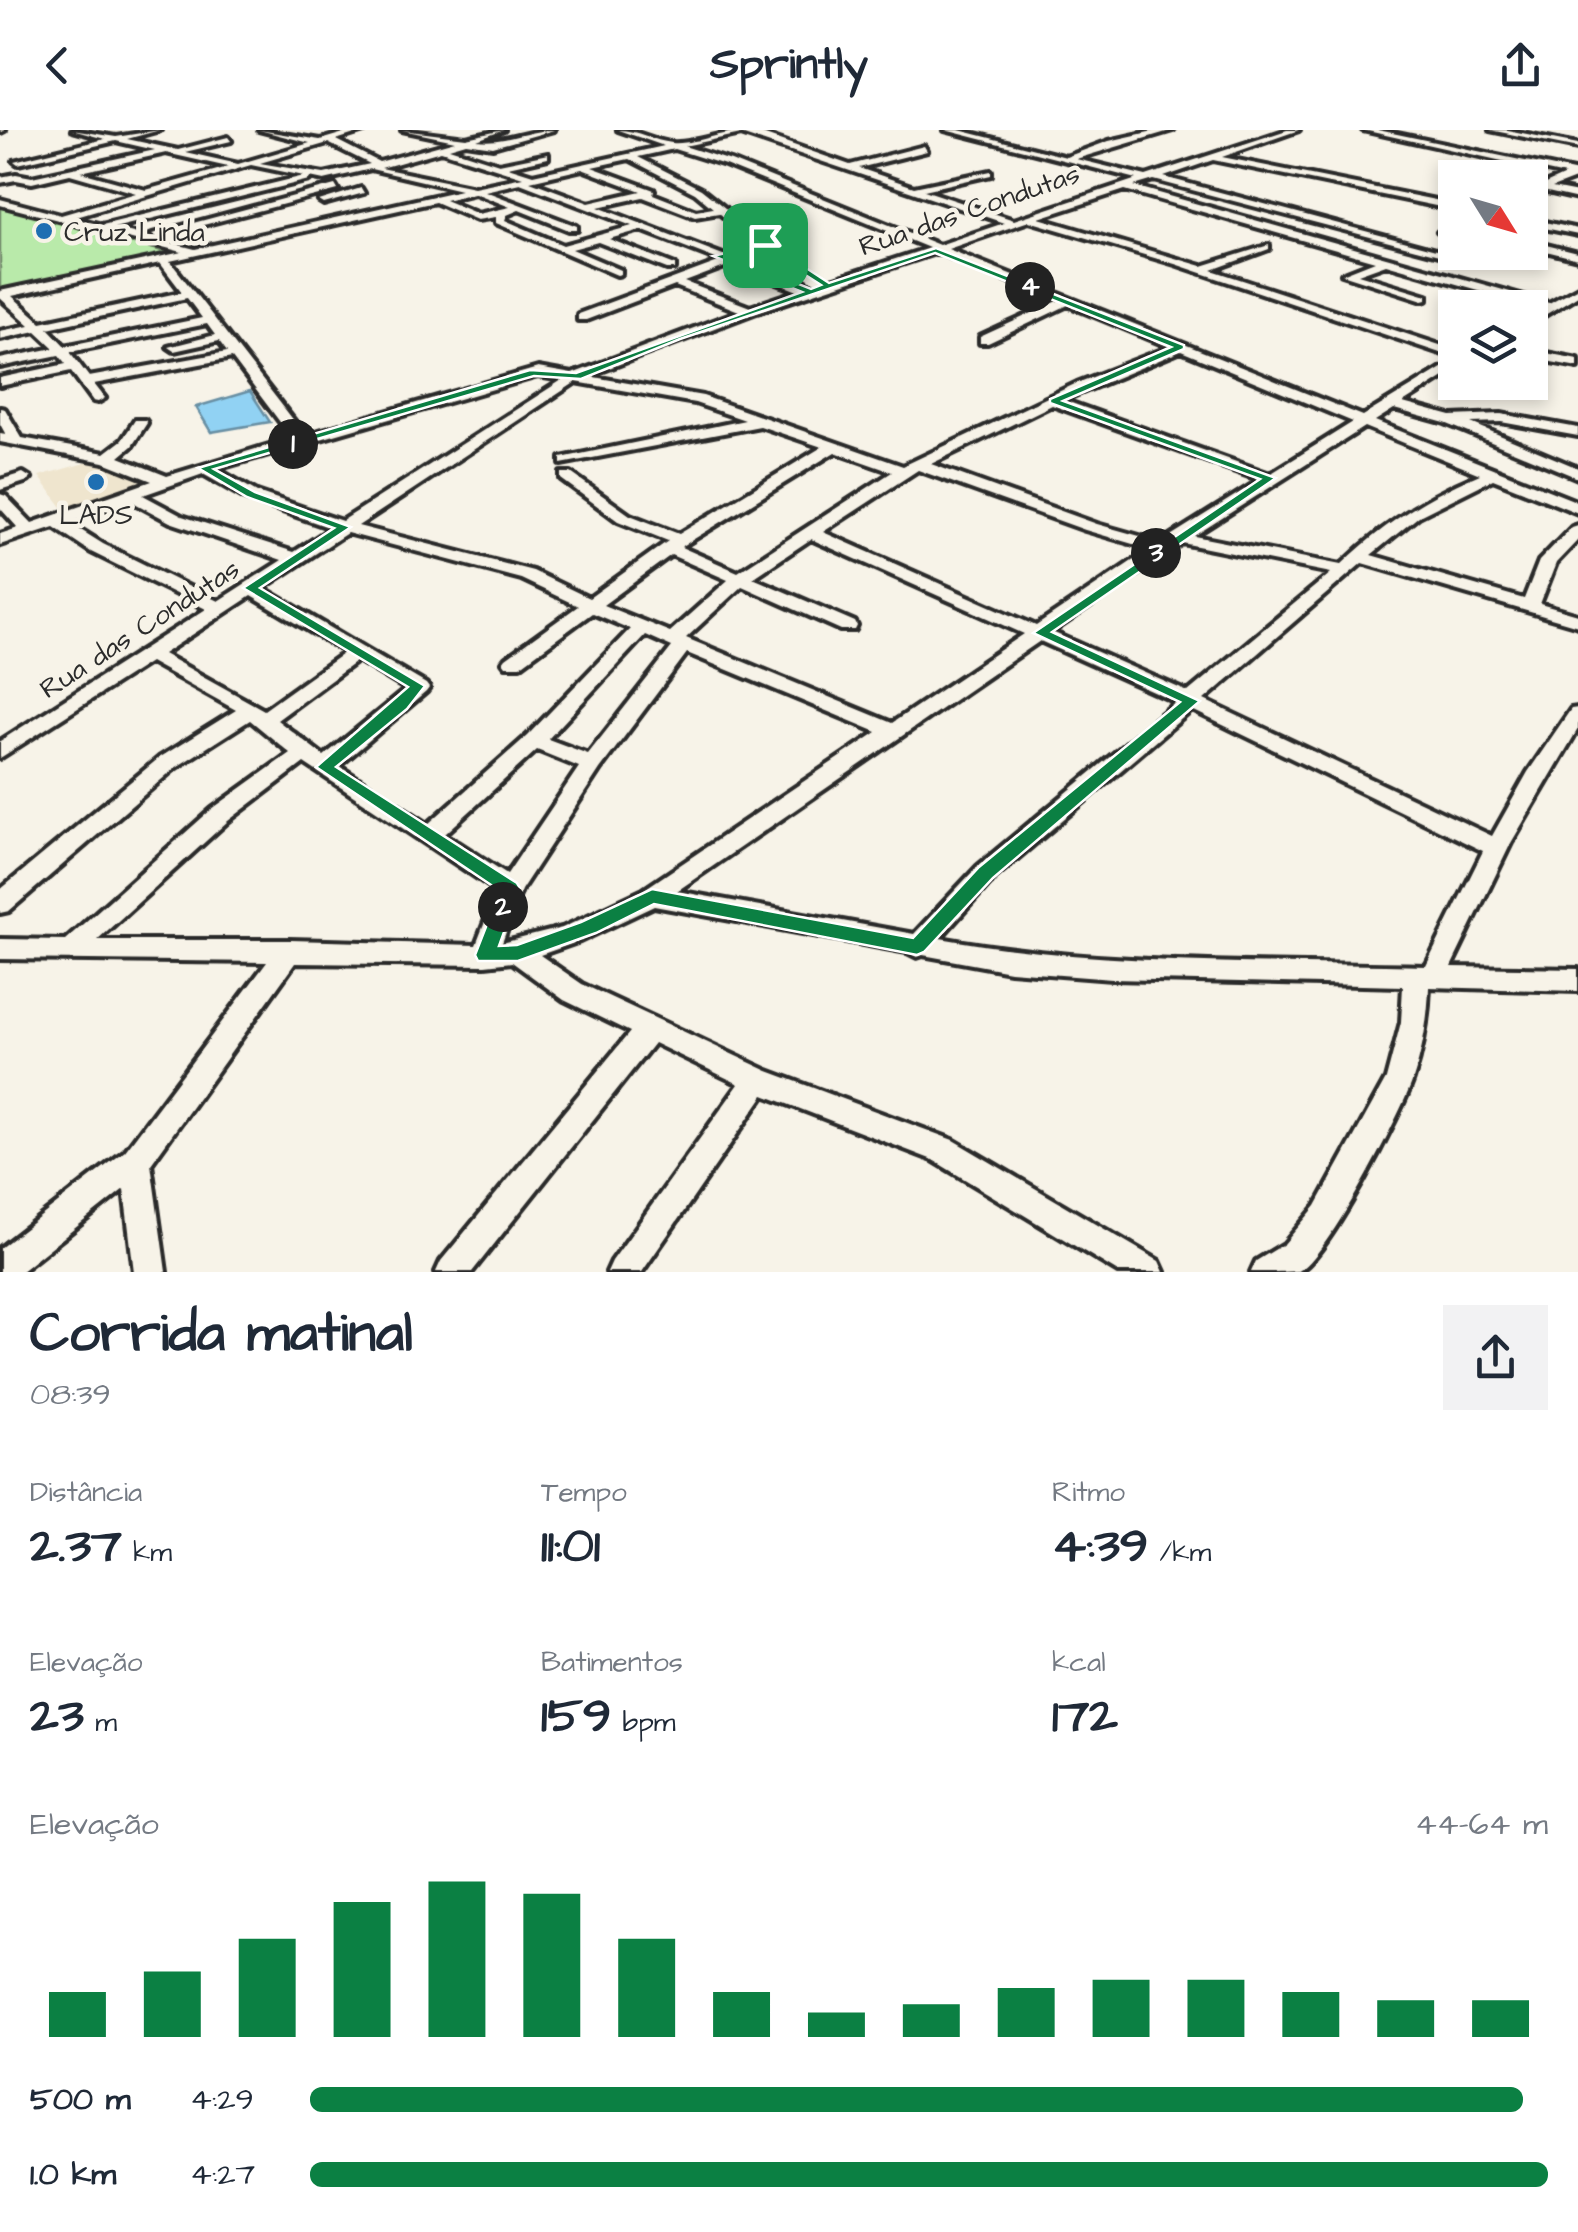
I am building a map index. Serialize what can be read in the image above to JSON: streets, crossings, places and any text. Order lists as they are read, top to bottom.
{
  "streets": {
    "street": ["Rua das Condutas"]
  },
  "places": ["Cruz Linda", "LADS"],
  "north": "bottom right",
  "page": {
    "header": "Sprintly",
    "pins": [
      "4",
      "1",
      "3",
      "2"
    ],
    "heading": ["Corrida matinal", "08:39"],
    "stats": [
      ["Distância", "2.37 km"],
      ["Tempo", "11:01"],
      ["Ritmo", "4:39 /km"],
      ["Elevação", "23 m"],
      ["Batimentos", "159 bpm"],
      ["kcal", "172"]
    ],
    "chart": ["Elevação", "44–64 m"],
    "list": [
      {
        "name": "500 m",
        "note": "4:29"
      },
      {
        "name": "1.0 km",
        "note": "4:27"
      }
    ]
  }
}
